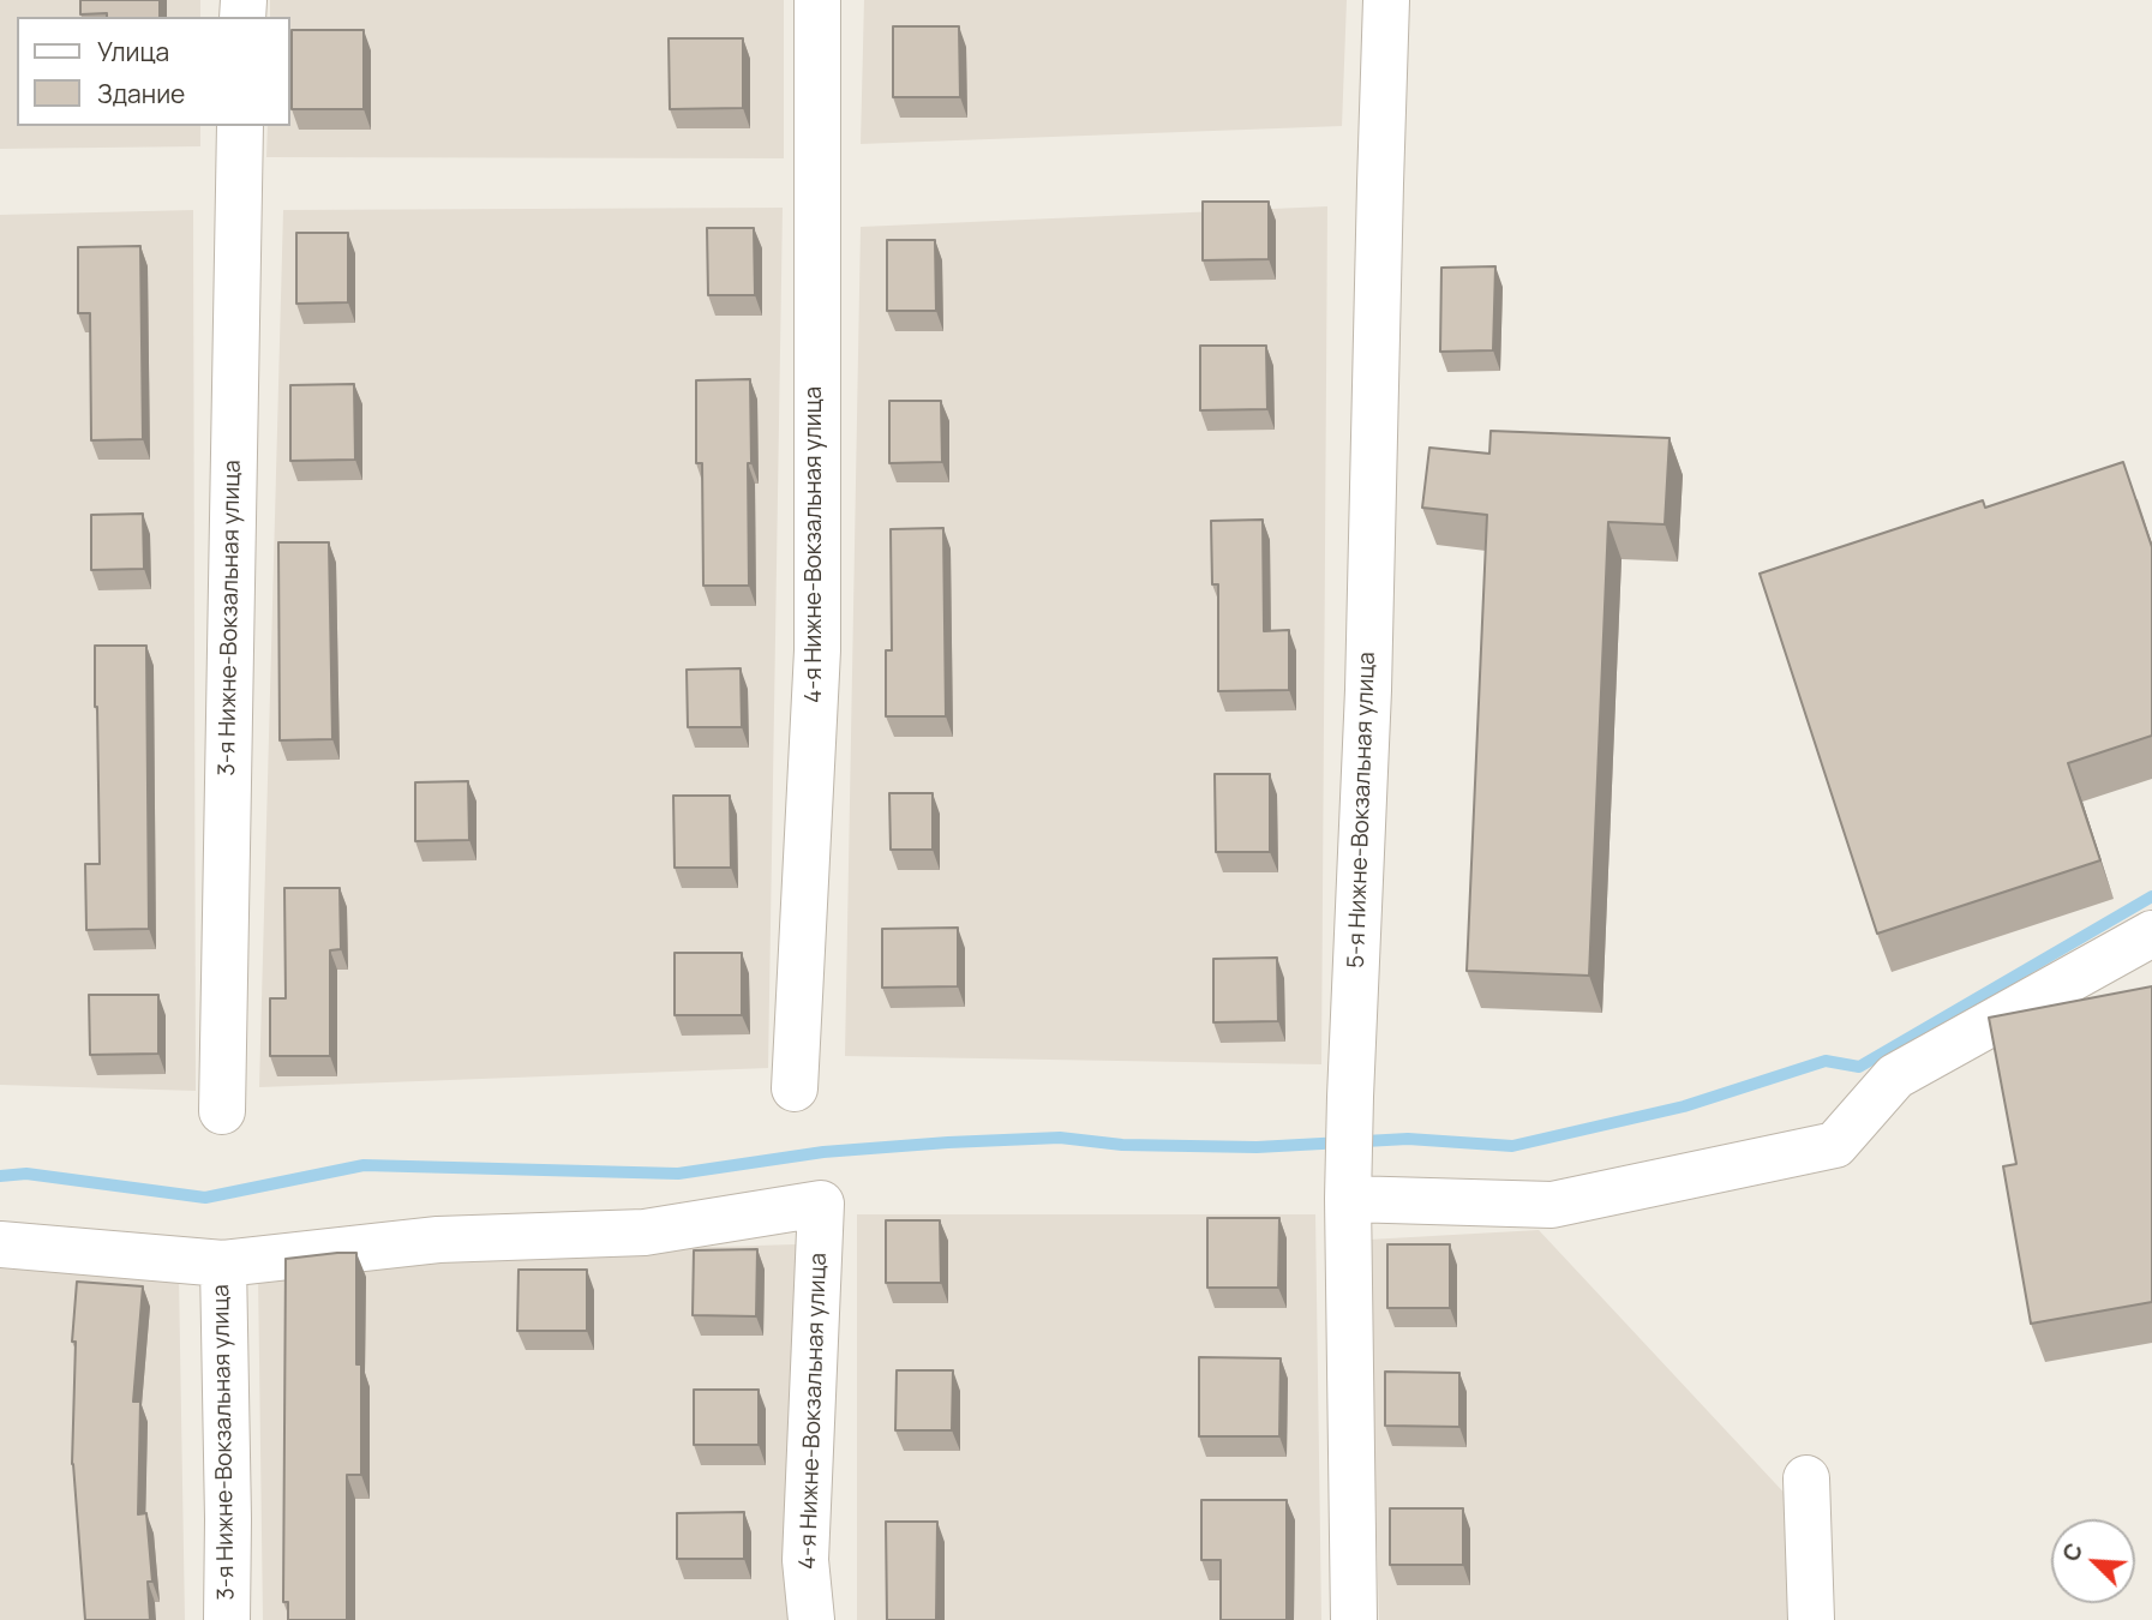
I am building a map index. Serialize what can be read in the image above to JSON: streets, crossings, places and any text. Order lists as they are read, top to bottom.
{
  "streets": {
    "street": ["4-я Нижне-Вокзальная улица", "3-я Нижне-Вокзальная улица", "5-я Нижне-Вокзальная улица"]
  },
  "crossings": [
    ["4-я Нижне-Вокзальная улица", "3-я Нижне-Вокзальная улица"]
  ],
  "legend": ["Улица", "Здание"],
  "north": "top left"
}
